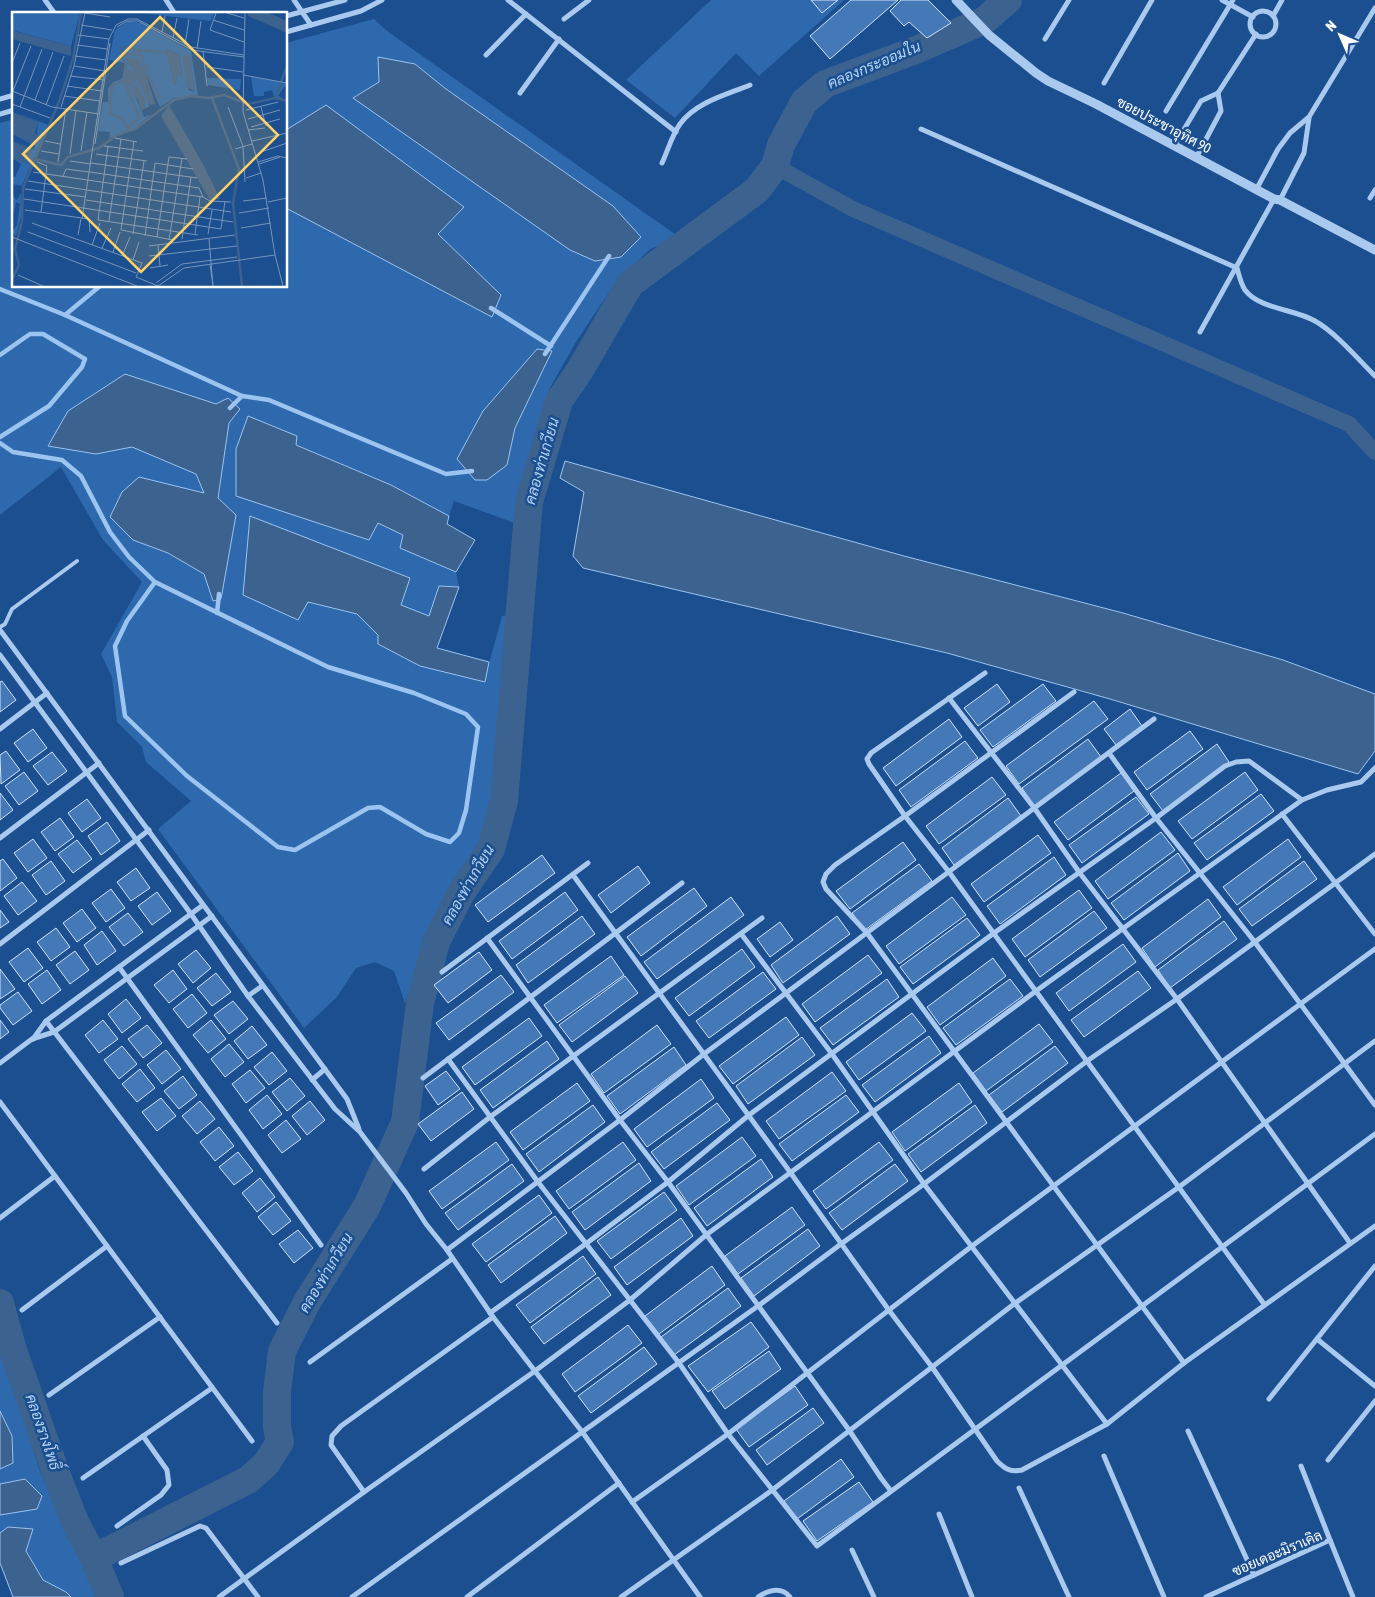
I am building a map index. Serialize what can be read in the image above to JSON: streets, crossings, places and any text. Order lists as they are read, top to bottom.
{
  "streets": {
    "street": ["ซอยประชาอุทิศ 90", "ซอยเดอะมิราเคิล"]
  },
  "water": ["คลองกระออมใน", "คลองท่าเกวียน", "คลองรางโพธิ์"],
  "north": "top left"
}
